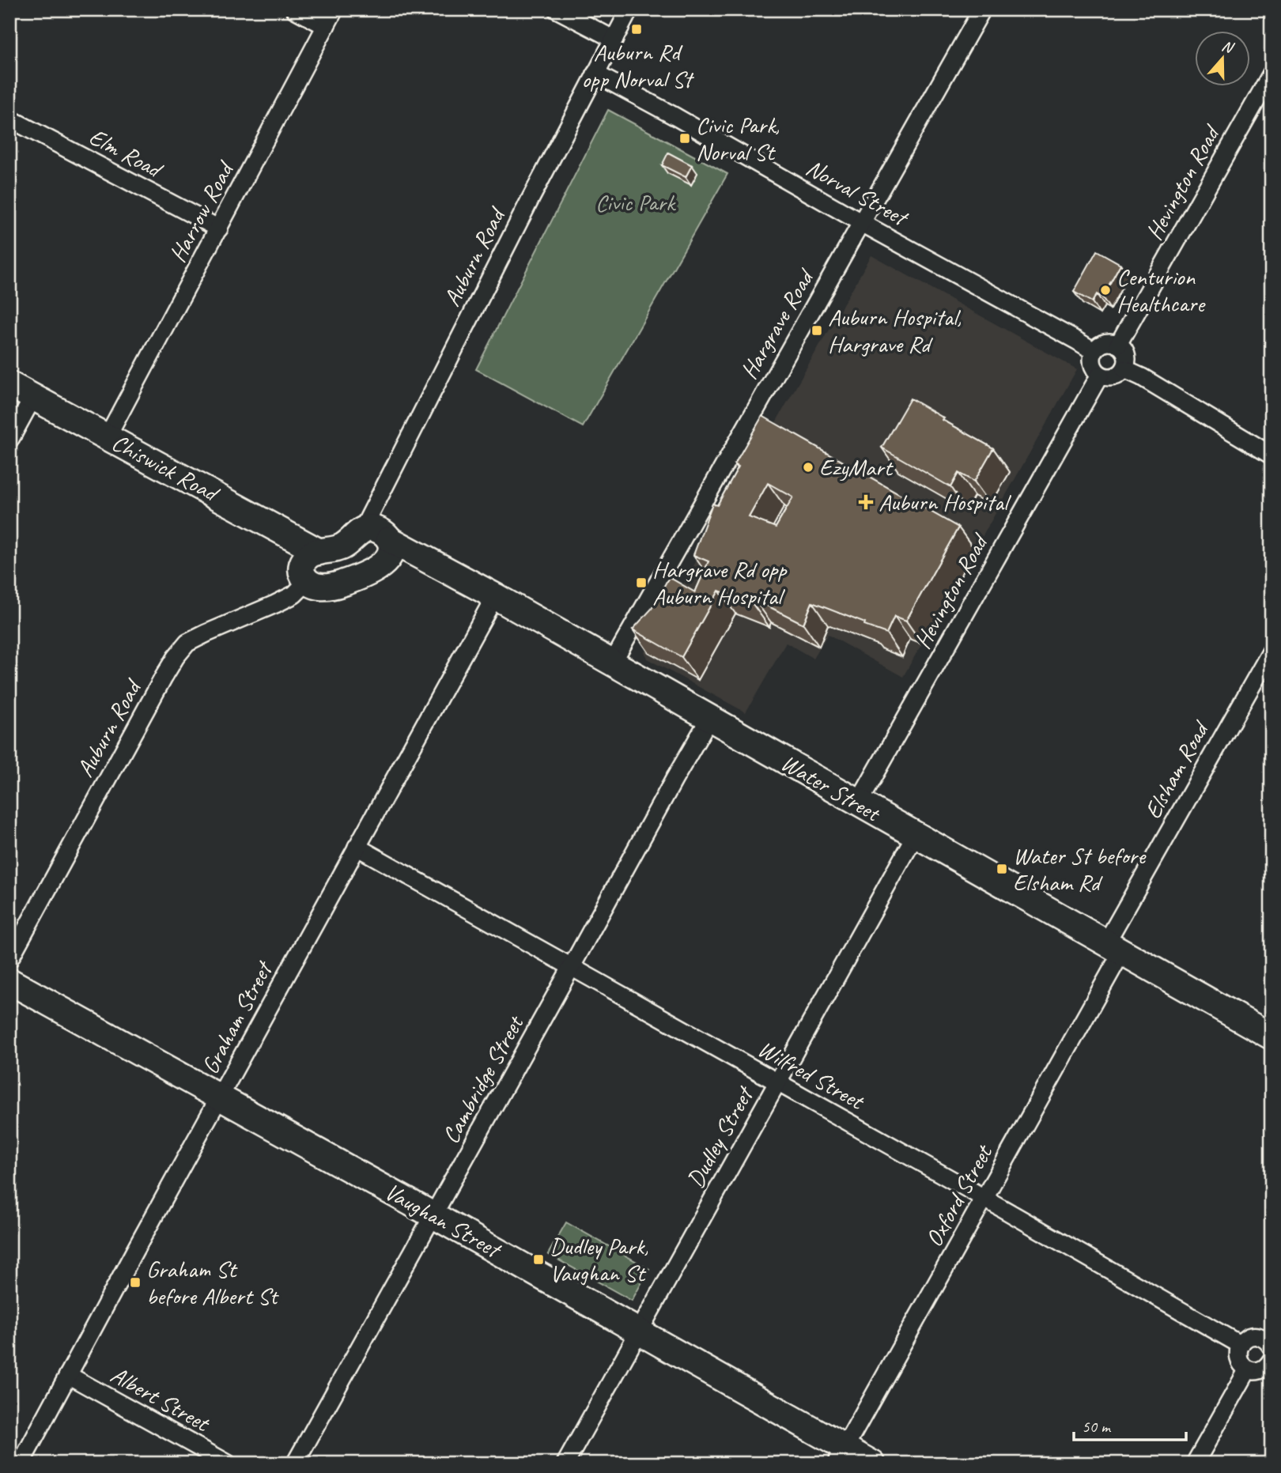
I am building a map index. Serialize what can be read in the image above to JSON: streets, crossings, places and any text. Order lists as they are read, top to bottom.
{
  "streets": {
    "street": [
      "Elm Road",
      "Hevington Road",
      "Norval Street",
      "Harrow Road",
      "Auburn Road",
      "Hargrave Road",
      "Chiswick Road",
      "Elsham Road",
      "Water Street",
      "Graham Street",
      "Wilfred Street",
      "Cambridge Street",
      "Dudley Street",
      "Oxford Street",
      "Vaughan Street",
      "Albert Street"
    ]
  },
  "crossings": [
    ["Elm Road", "Harrow Road"],
    ["Hevington Road", "Norval Street"],
    ["Hevington Road", "Water Street"],
    ["Norval Street", "Auburn Road"],
    ["Norval Street", "Hargrave Road"],
    ["Harrow Road", "Chiswick Road"],
    ["Auburn Road", "Water Street"],
    ["Hargrave Road", "Water Street"],
    ["Elsham Road", "Water Street"],
    ["Elsham Road", "Oxford Street"],
    ["Water Street", "Graham Street"],
    ["Water Street", "Cambridge Street"],
    ["Water Street", "Dudley Street"],
    ["Water Street", "Oxford Street"],
    ["Graham Street", "Wilfred Street"],
    ["Graham Street", "Vaughan Street"],
    ["Graham Street", "Albert Street"],
    ["Wilfred Street", "Cambridge Street"],
    ["Wilfred Street", "Dudley Street"],
    ["Wilfred Street", "Oxford Street"],
    ["Cambridge Street", "Vaughan Street"],
    ["Dudley Street", "Vaughan Street"],
    ["Oxford Street", "Vaughan Street"]
  ],
  "parks": ["Civic Park"],
  "places": {
    "transit": [
      "Auburn Rd opp Norval St",
      "Civic Park, Norval St",
      "Auburn Hospital, Hargrave Rd",
      "Hargrave Rd opp Auburn Hospital",
      "Water St before Elsham Rd",
      "Dudley Park, Vaughan St",
      "Graham St before Albert St"
    ],
    "other": ["Centurion Healthcare", "EzyMart"],
    "health": ["Auburn Hospital"]
  },
  "scale_bar": "50 m",
  "north": "top"
}
